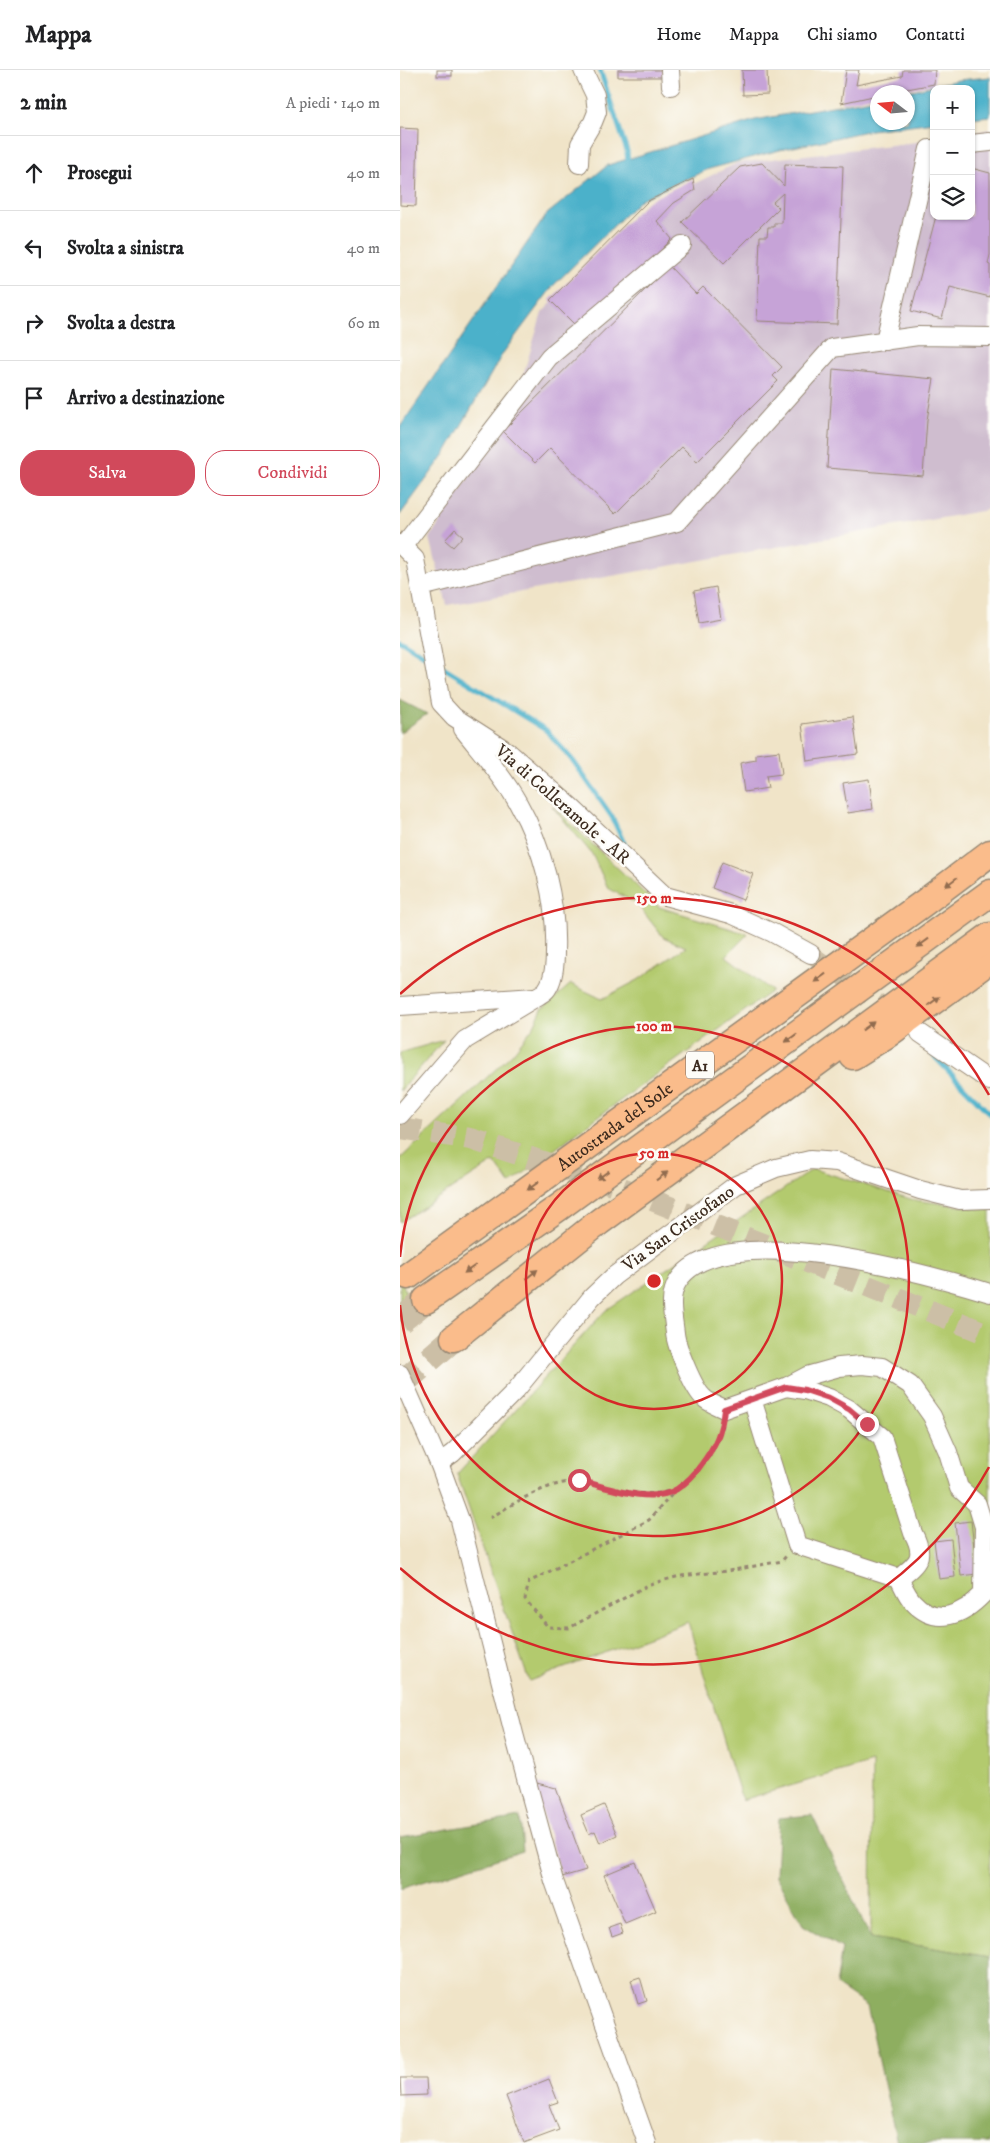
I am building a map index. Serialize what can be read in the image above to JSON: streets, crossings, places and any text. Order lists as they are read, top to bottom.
{
  "streets": {
    "highway": ["A1", "Autostrada del Sole"],
    "street": ["Via di Colleramole - AR", "Via San Cristofano"]
  },
  "north": "left",
  "page": {
    "header": "Mappa",
    "nav": [
      "Home",
      "Mappa",
      "Chi siamo",
      "Contatti"
    ],
    "heading": ["2 min", "A piedi · 140 m"],
    "map_buttons": ["+", "−"],
    "list": [
      ["Prosegui", "40 m"],
      ["Svolta a sinistra", "40 m"],
      ["Svolta a destra", "60 m"],
      "Arrivo a destinazione"
    ],
    "buttons": ["Salva", "Condividi"]
  },
  "rings": ["150 m", "100 m", "50 m"]
}
